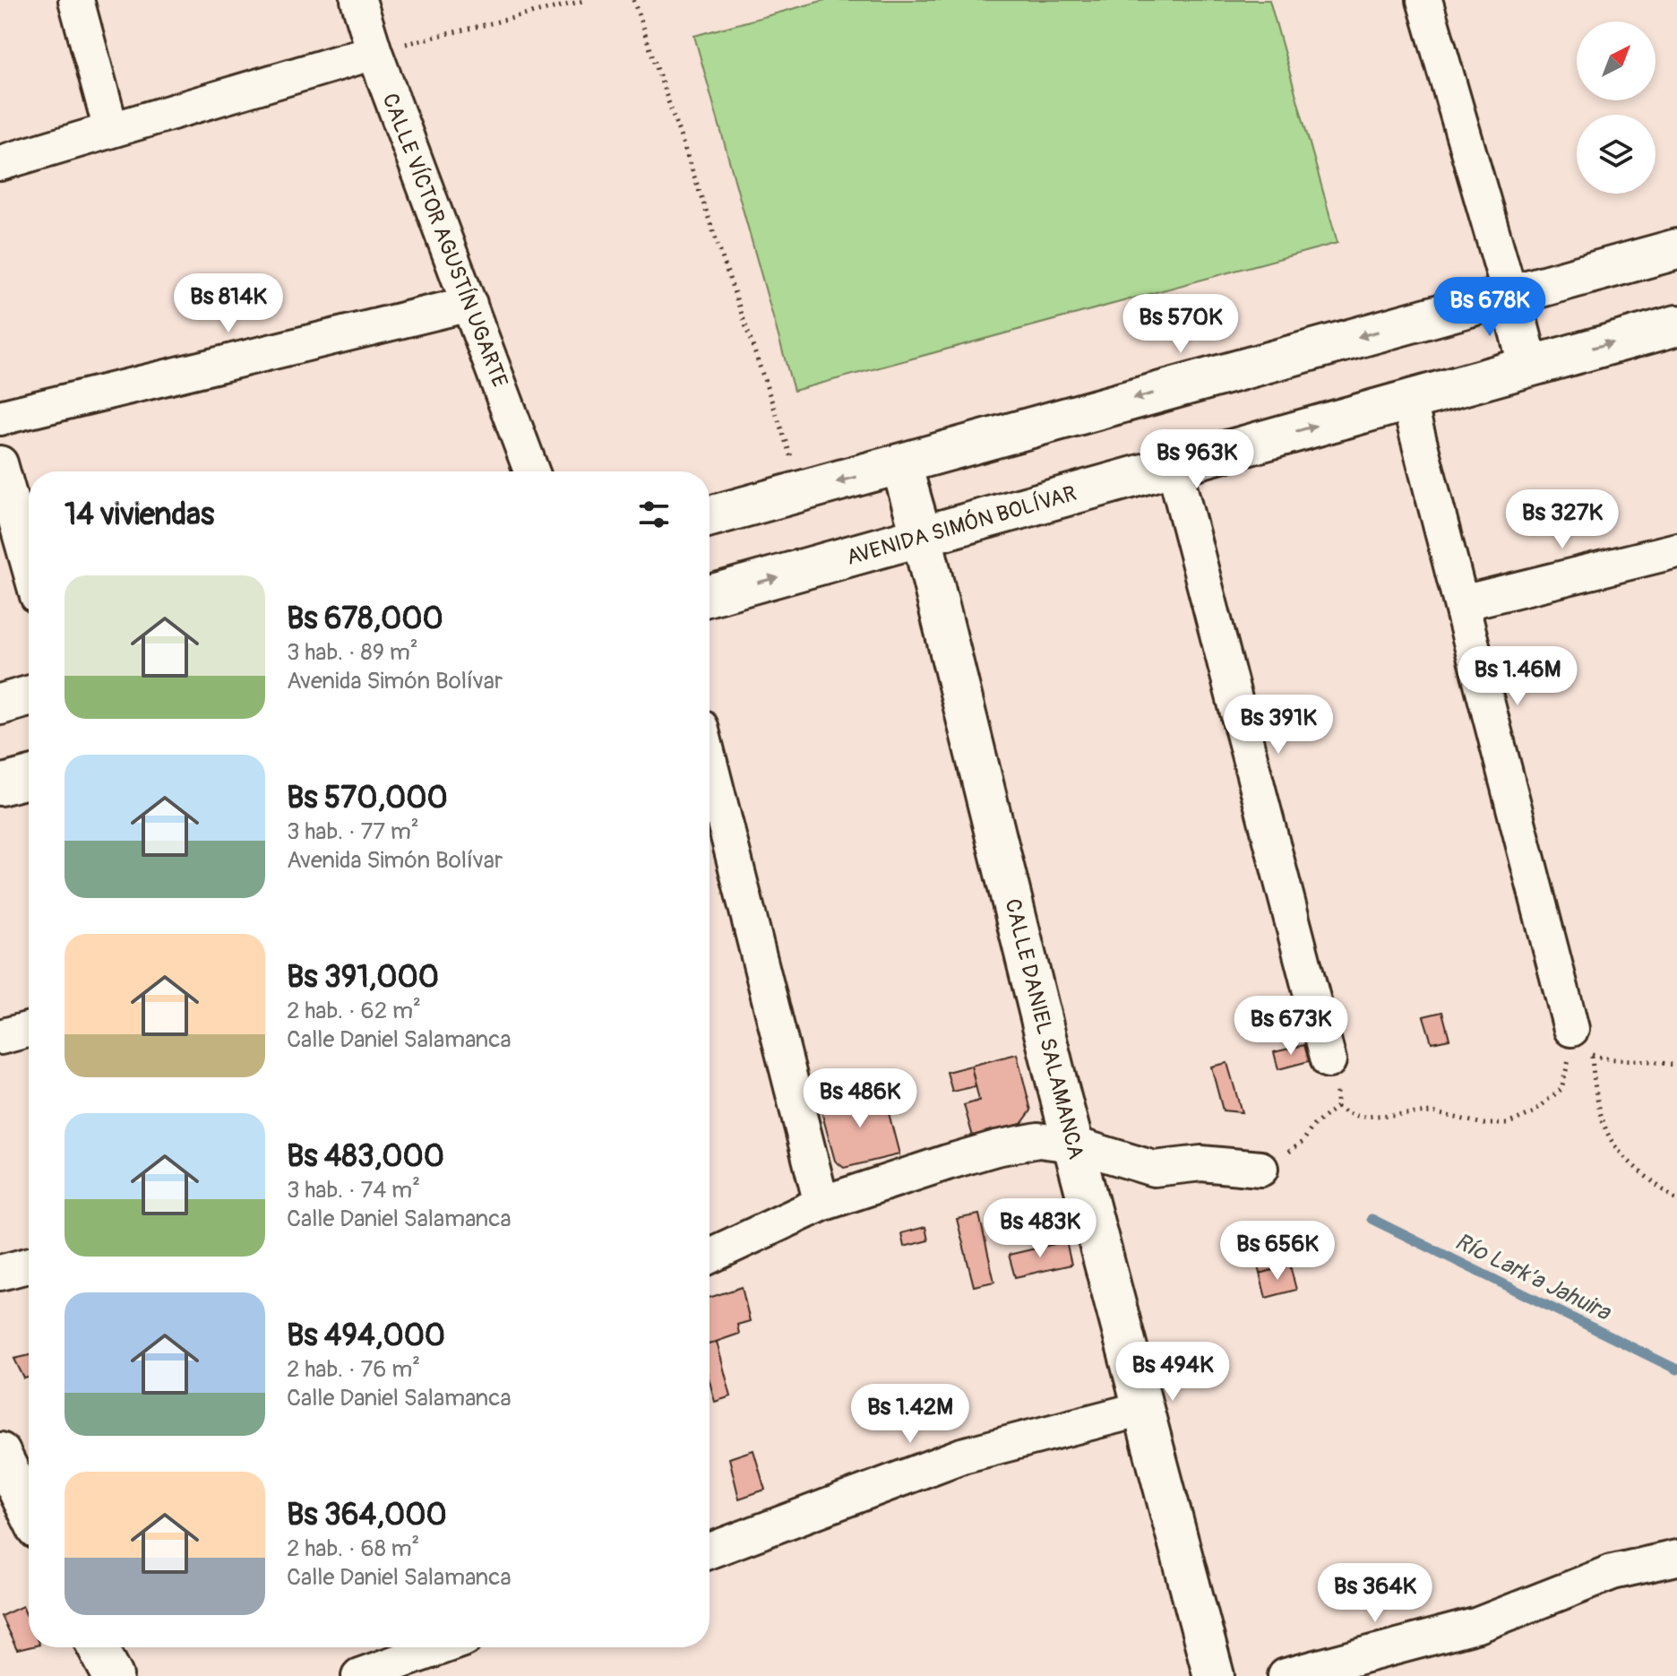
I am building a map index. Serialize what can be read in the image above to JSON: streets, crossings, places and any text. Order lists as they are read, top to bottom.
{
  "streets": {
    "street": ["CALLE VÍCTOR AGUSTÍN UGARTE", "AVENIDA SIMÓN BOLÍVAR", "CALLE DANIEL SALAMANCA"]
  },
  "crossings": [
    ["AVENIDA SIMÓN BOLÍVAR", "CALLE DANIEL SALAMANCA"]
  ],
  "water": ["Río Lark’a Jahuira"],
  "north": "top right",
  "page": {
    "price": [
      "Bs 814K",
      "Bs 678K",
      "Bs 570K",
      "Bs 963K",
      "Bs 327K",
      "Bs 1.46M",
      "Bs 391K",
      "Bs 673K",
      "Bs 486K",
      "Bs 483K",
      "Bs 656K",
      "Bs 494K",
      "Bs 1.42M",
      "Bs 364K"
    ],
    "heading": "14 viviendas",
    "list": [
      {
        "name": "Bs 678,000",
        "note": "3 hab. · 89 m² · Avenida Simón Bolívar"
      },
      {
        "name": "Bs 570,000",
        "note": "3 hab. · 77 m² · Avenida Simón Bolívar"
      },
      {
        "name": "Bs 391,000",
        "note": "2 hab. · 62 m² · Calle Daniel Salamanca"
      },
      {
        "name": "Bs 483,000",
        "note": "3 hab. · 74 m² · Calle Daniel Salamanca"
      },
      {
        "name": "Bs 494,000",
        "note": "2 hab. · 76 m² · Calle Daniel Salamanca"
      },
      {
        "name": "Bs 364,000",
        "note": "2 hab. · 68 m² · Calle Daniel Salamanca"
      }
    ]
  }
}
